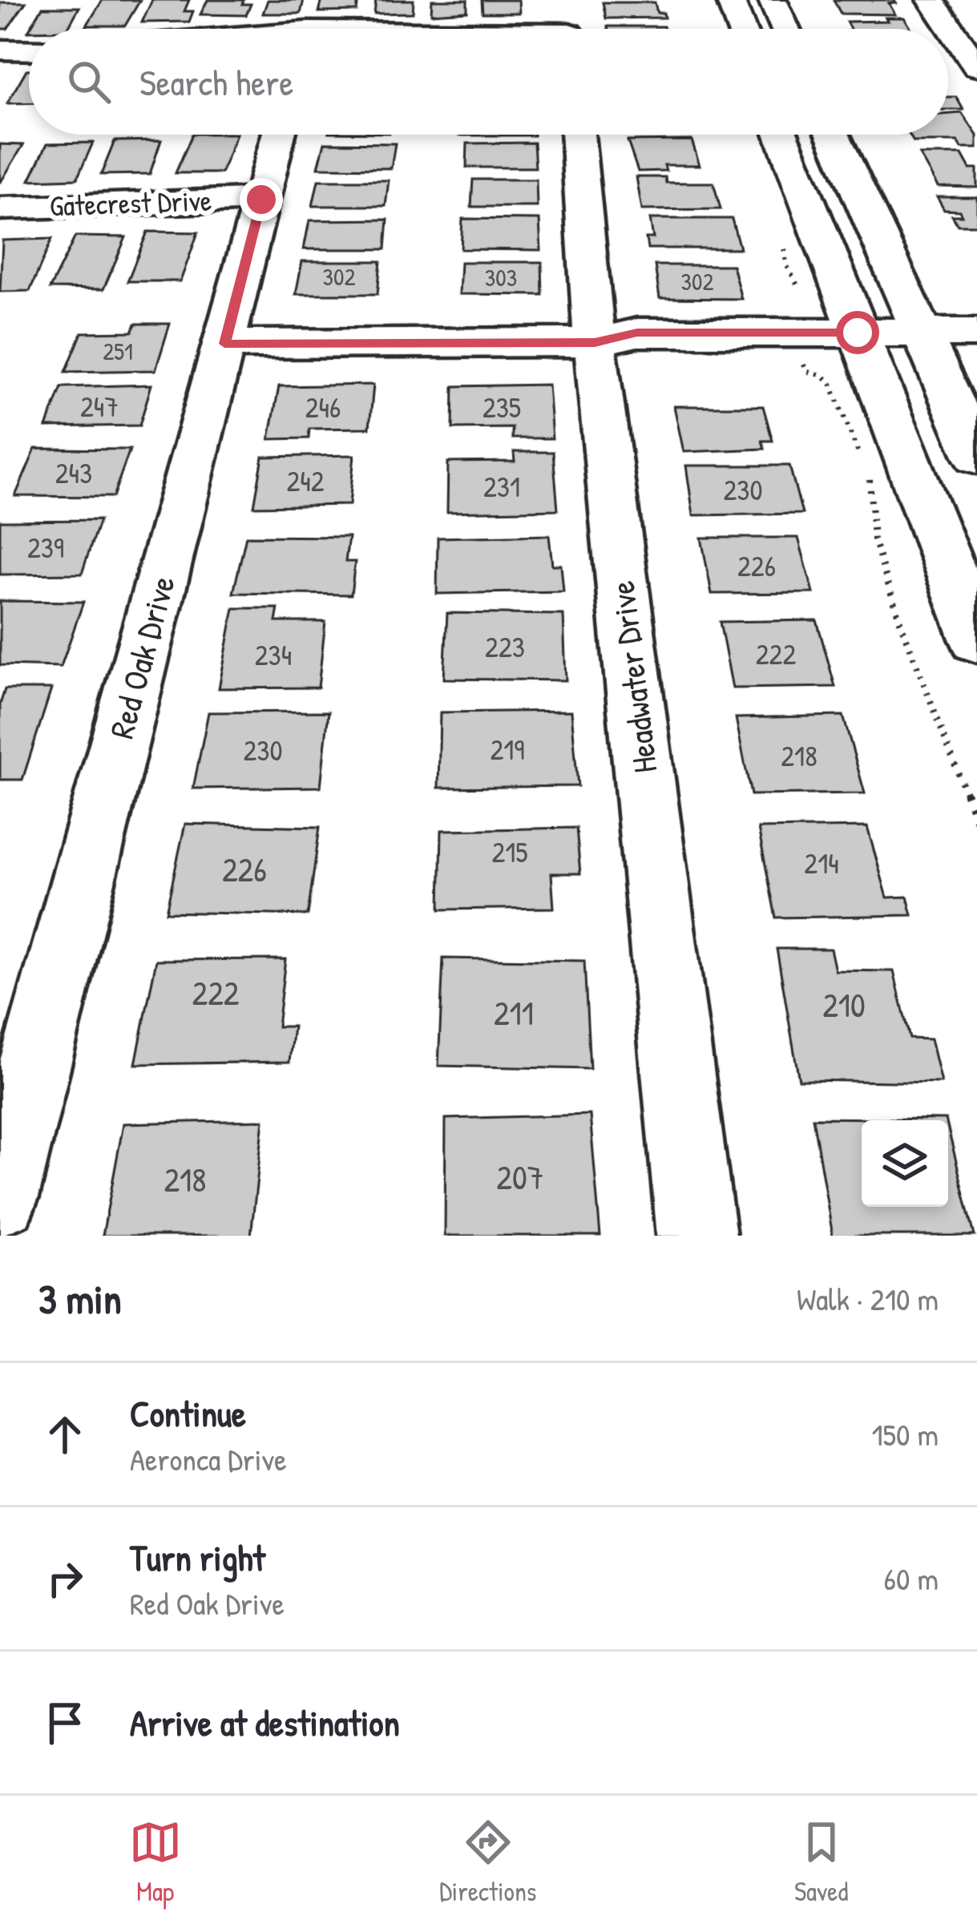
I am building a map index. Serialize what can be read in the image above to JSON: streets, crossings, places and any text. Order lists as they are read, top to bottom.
{
  "streets": {
    "street": ["Gatecrest Drive", "Red Oak Drive", "Headwater Drive"]
  },
  "crossings": [
    ["Gatecrest Drive", "Red Oak Drive"]
  ],
  "house_numbers": [
    "302",
    "303",
    "302",
    "251",
    "247",
    "246",
    "235",
    "243",
    "242",
    "231",
    "230",
    "239",
    "226",
    "223",
    "222",
    "234",
    "219",
    "230",
    "218",
    "215",
    "214",
    "226",
    "222",
    "210",
    "211",
    "207",
    "218"
  ],
  "page": {
    "search": "Search here",
    "heading": ["3 min", "Walk · 210 m"],
    "list": [
      ["Continue", "Aeronca Drive", "150 m"],
      ["Turn right", "Red Oak Drive", "60 m"],
      "Arrive at destination"
    ],
    "nav": ["Map", "Directions", "Saved"]
  }
}
